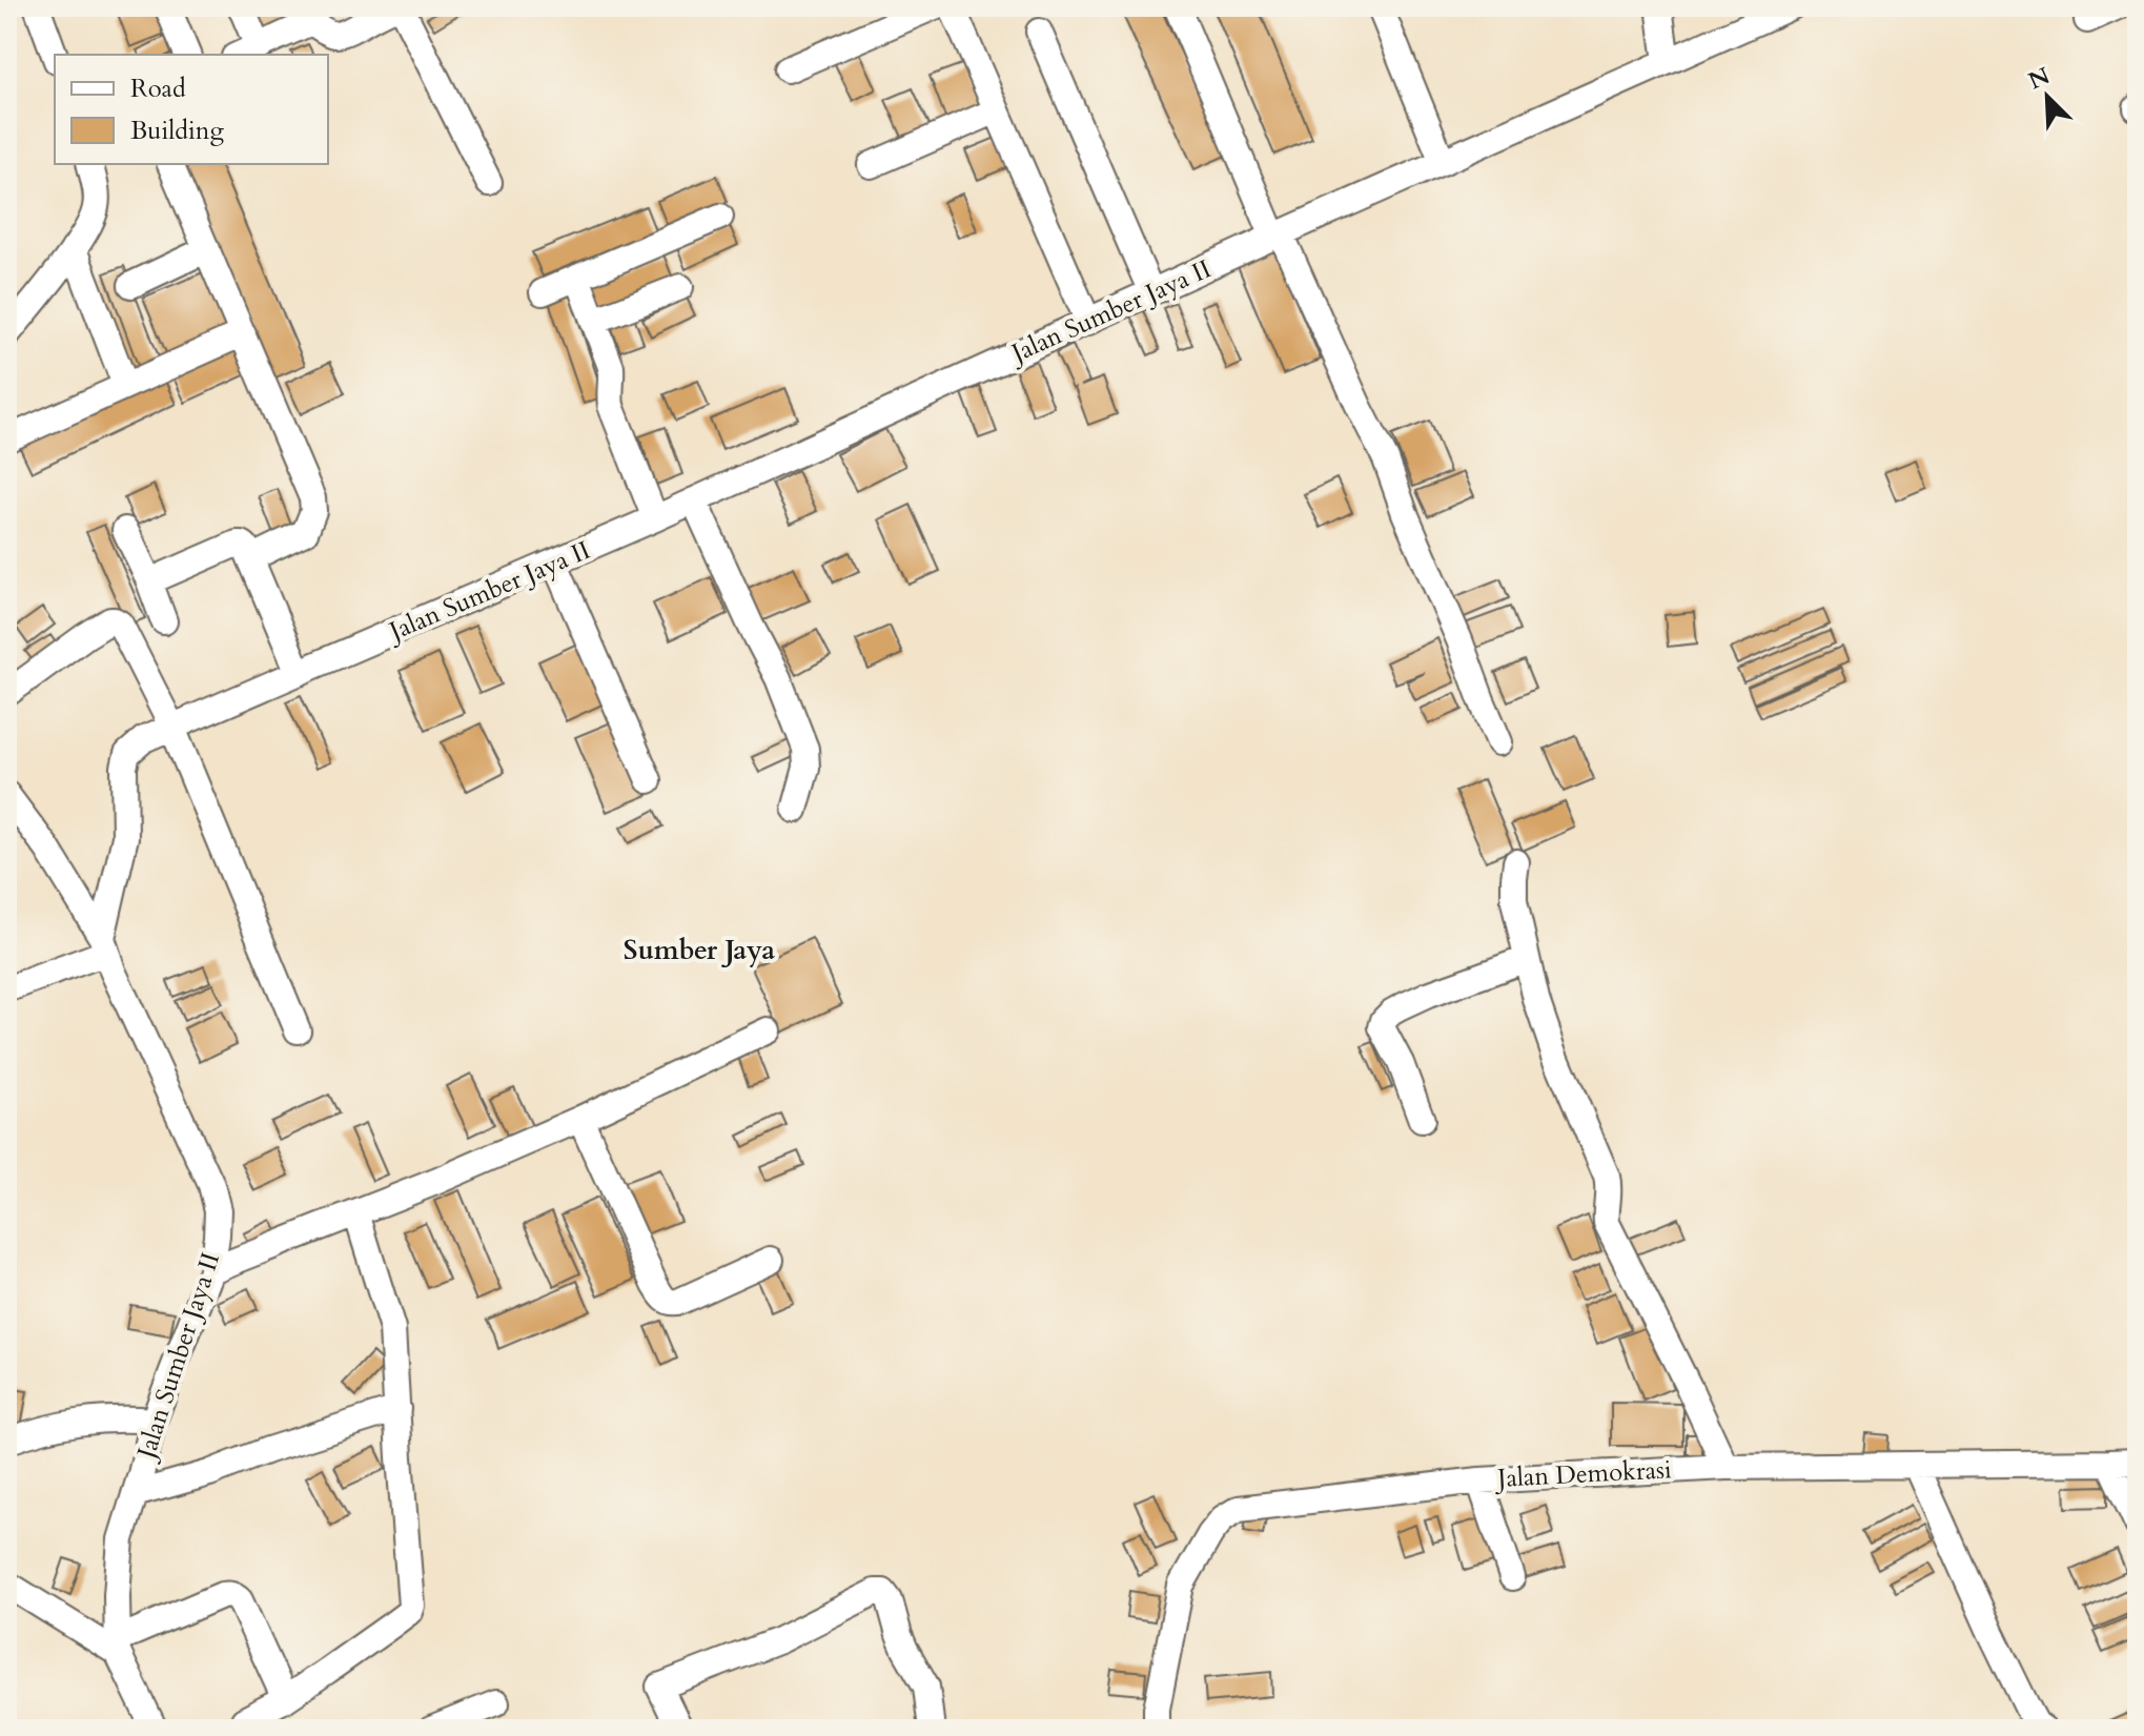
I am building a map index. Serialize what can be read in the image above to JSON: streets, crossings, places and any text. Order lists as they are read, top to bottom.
{
  "streets": {
    "street": ["Jalan Sumber Jaya II", "Jalan Demokrasi"]
  },
  "districts": ["Sumber Jaya"],
  "legend": ["Road", "Building"],
  "north": "top left"
}
